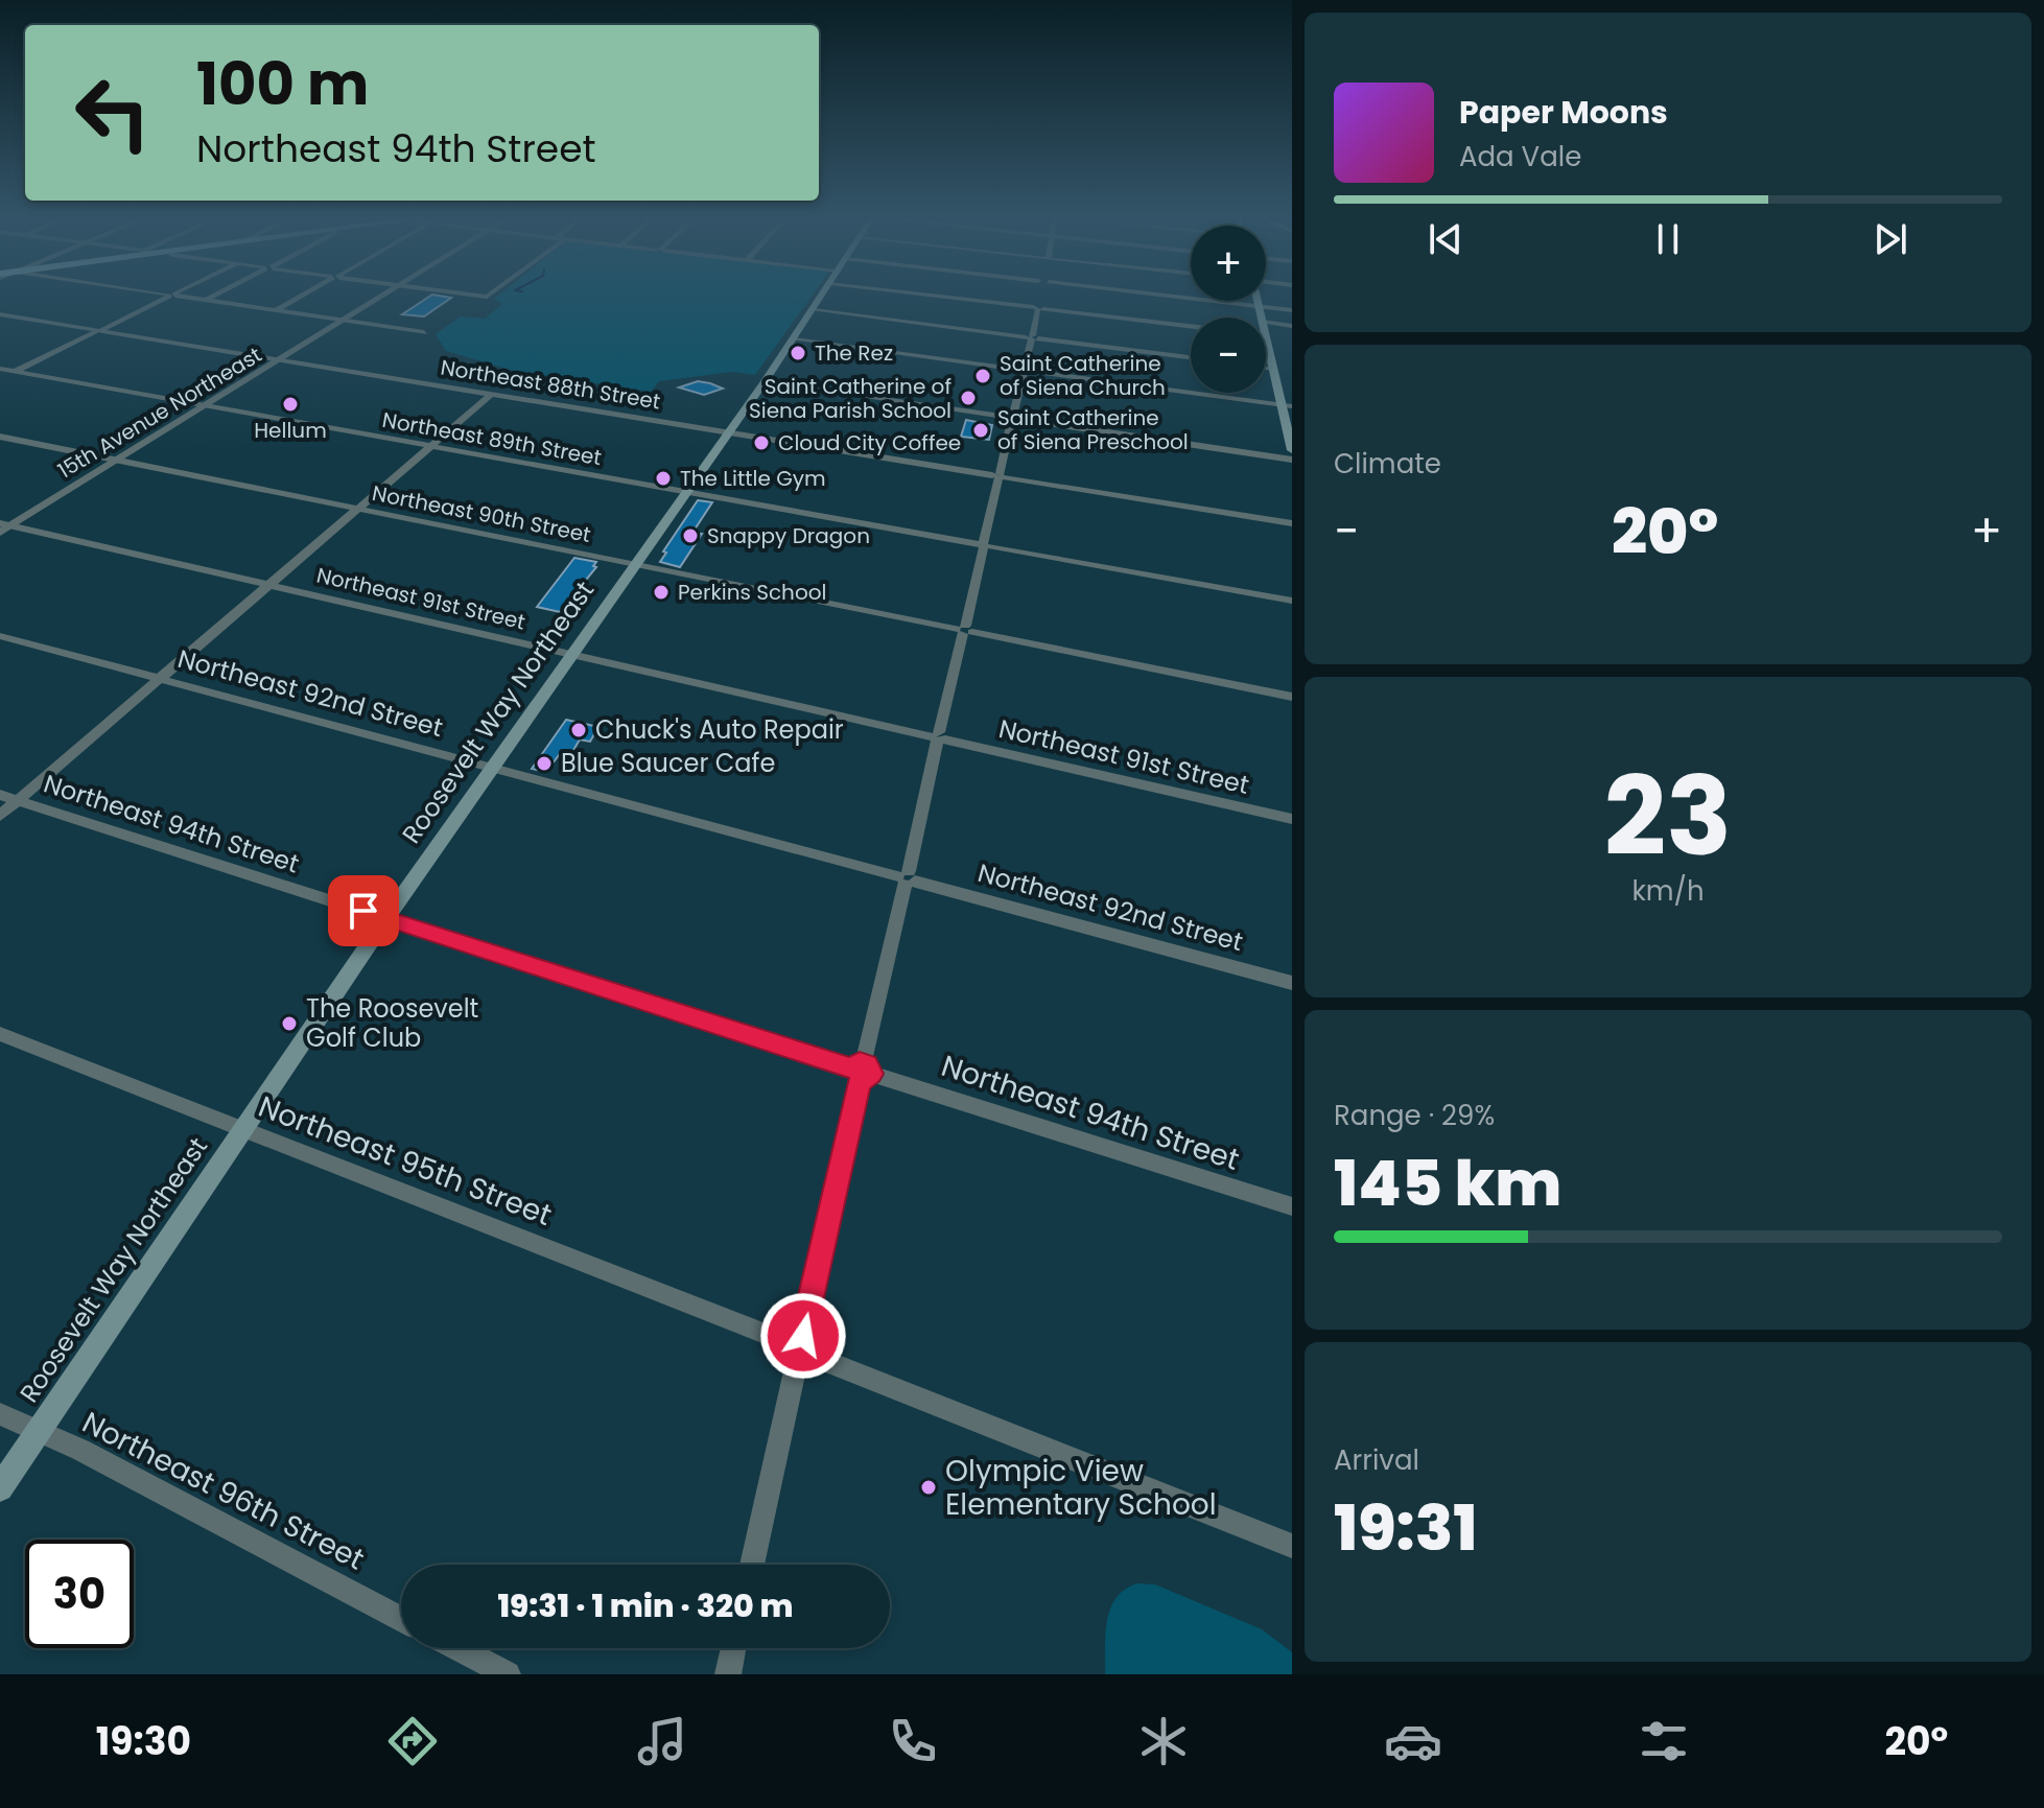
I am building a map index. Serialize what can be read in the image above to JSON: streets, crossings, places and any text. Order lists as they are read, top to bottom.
{
  "streets": {
    "main road": ["Roosevelt Way Northeast"],
    "street": [
      "Northeast 88th Street",
      "15th Avenue Northeast",
      "Northeast 89th Street",
      "Northeast 90th Street",
      "Northeast 91st Street",
      "Northeast 92nd Street",
      "Northeast 94th Street",
      "Northeast 95th Street",
      "Northeast 96th Street"
    ]
  },
  "crossings": [
    ["Northeast 88th Street", "15th Avenue Northeast"],
    ["Northeast 88th Street", "Roosevelt Way Northeast"],
    ["15th Avenue Northeast", "Northeast 89th Street"],
    ["15th Avenue Northeast", "Northeast 90th Street"],
    ["15th Avenue Northeast", "Northeast 91st Street"],
    ["Northeast 89th Street", "Roosevelt Way Northeast"],
    ["Northeast 90th Street", "Roosevelt Way Northeast"],
    ["Northeast 91st Street", "Roosevelt Way Northeast"],
    ["Northeast 92nd Street", "Roosevelt Way Northeast"],
    ["Roosevelt Way Northeast", "Northeast 94th Street"],
    ["Roosevelt Way Northeast", "Northeast 95th Street"],
    ["Roosevelt Way Northeast", "Northeast 96th Street"]
  ],
  "places": [
    "The Rez",
    "Saint Catherine of Siena Church",
    "Saint Catherine of Siena Parish School",
    "Hellum",
    "Saint Catherine of Siena Preschool",
    "Cloud City Coffee",
    "The Little Gym",
    "Snappy Dragon",
    "Perkins School",
    "Chuck's Auto Repair",
    "Blue Saucer Cafe",
    "The Roosevelt Golf Club",
    "Olympic View Elementary School"
  ],
  "page": {
    "turn": ["100 m", "Northeast 94th Street"],
    "song": ["Paper Moons", "Ada Vale"],
    "map_buttons": ["+", "−"],
    "tile": [
      "Climate",
      ["23", "km/h"],
      ["Range · 29%", "145 km"],
      ["Arrival", "19:31"]
    ],
    "heat": ["−", "20°", "+"],
    "limit": "30",
    "trip": "19:31 · 1 min · 320 m",
    "tabs": ["19:30", "20°"]
  }
}
